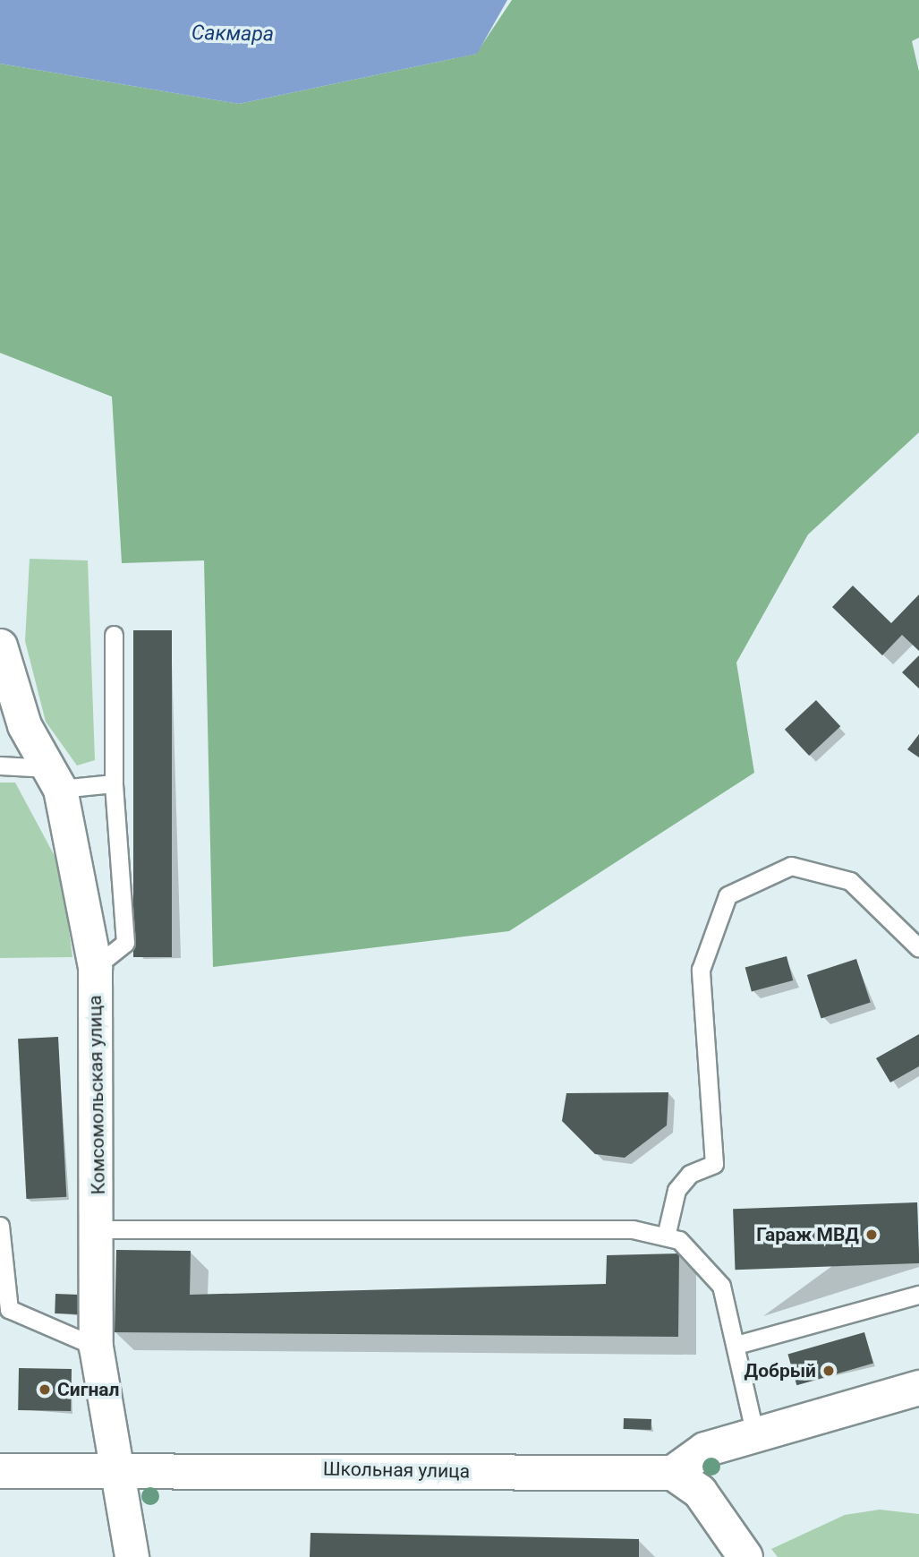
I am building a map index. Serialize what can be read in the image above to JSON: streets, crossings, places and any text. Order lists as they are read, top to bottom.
{
  "streets": {
    "street": ["Комсомольская улица", "Школьная улица"]
  },
  "crossings": [
    ["Комсомольская улица", "Школьная улица"]
  ],
  "water": ["Сакмара"],
  "places": ["Гараж МВД", "Добрый", "Сигнал"]
}
